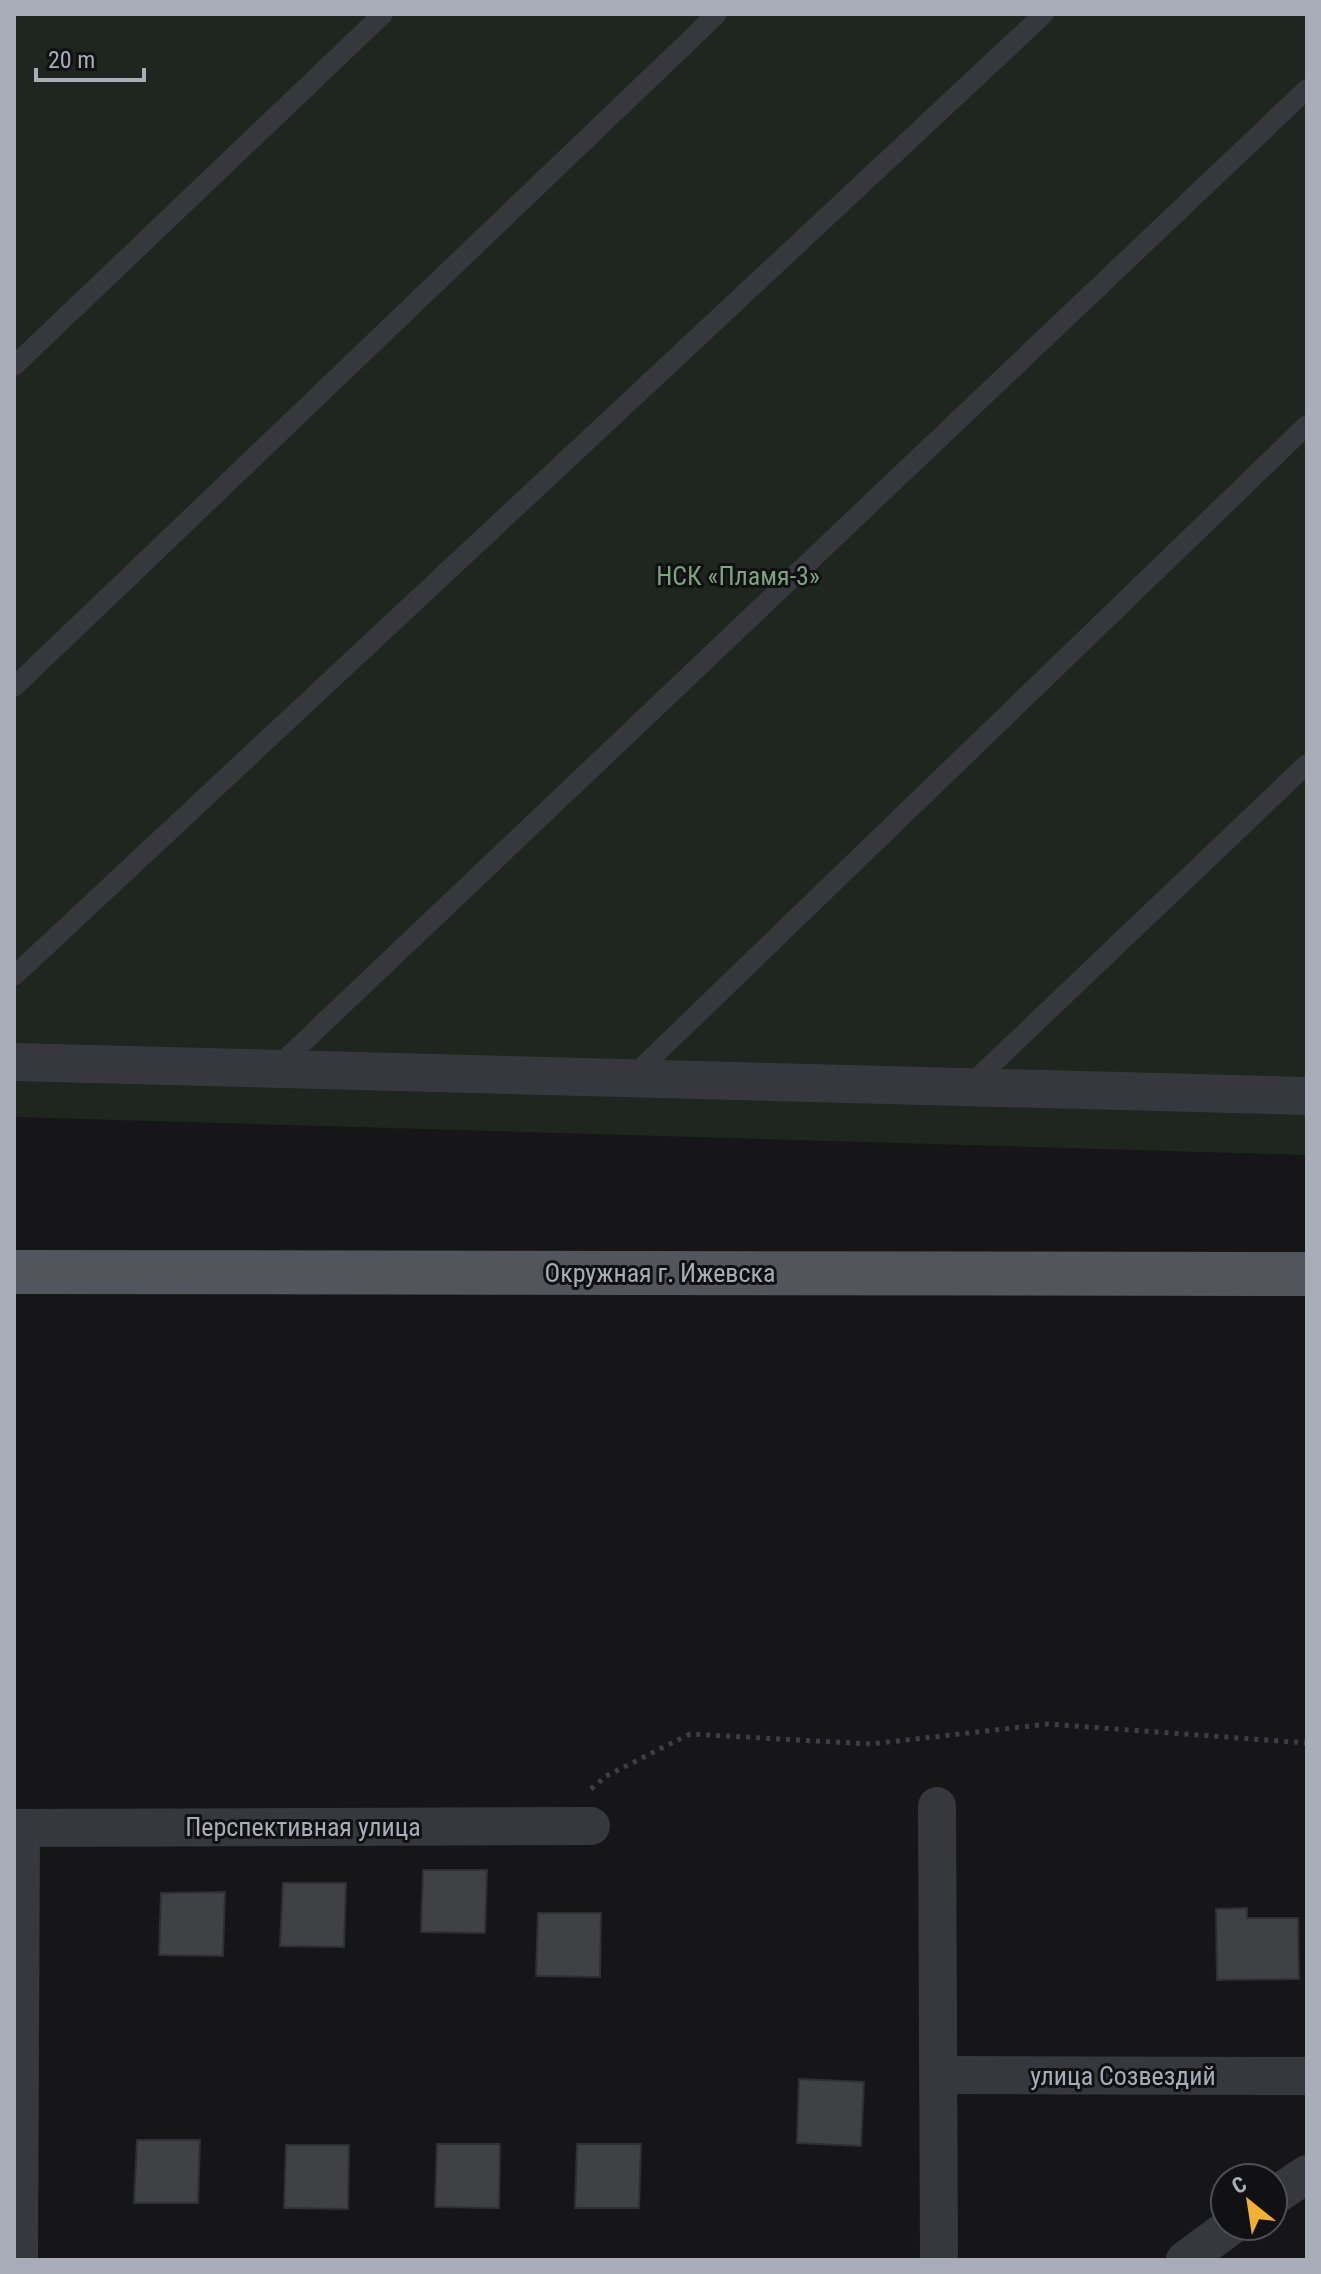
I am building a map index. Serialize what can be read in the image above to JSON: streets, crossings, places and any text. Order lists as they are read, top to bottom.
{
  "streets": {
    "main road": ["Окружная г. Ижевска"],
    "street": ["Перспективная улица", "улица Созвездий"]
  },
  "parks": ["НСК «Пламя-3»"],
  "scale_bar": "20 m",
  "north": "top left"
}
